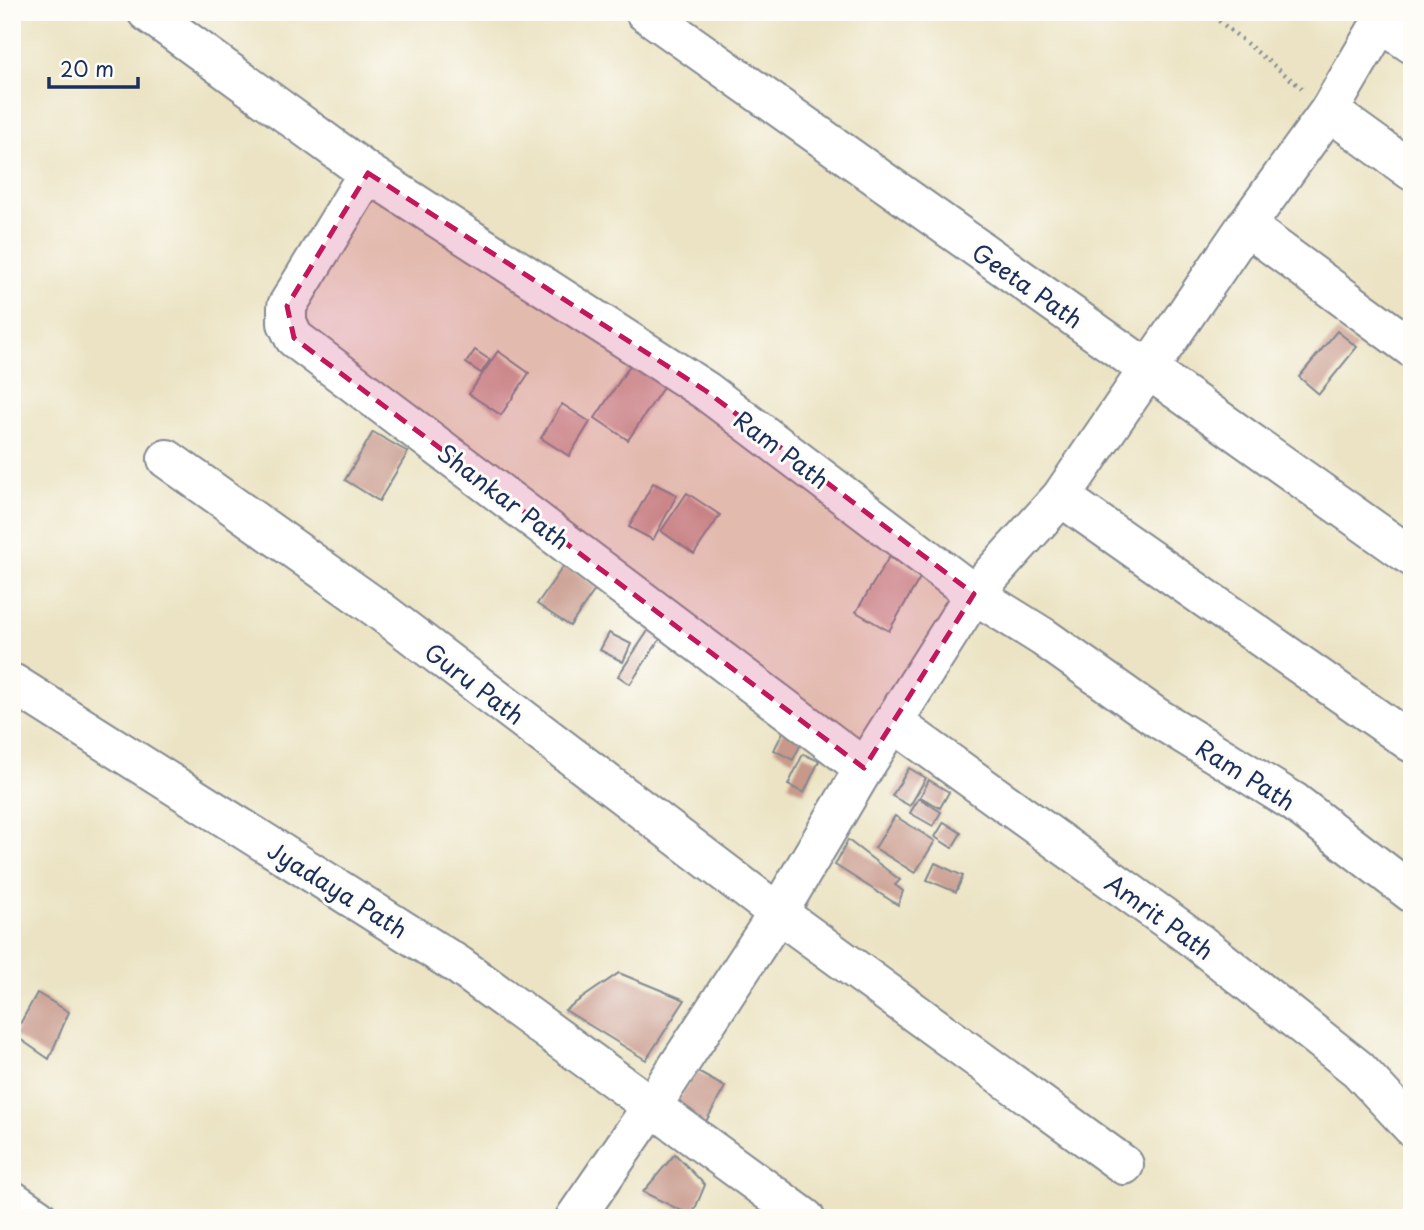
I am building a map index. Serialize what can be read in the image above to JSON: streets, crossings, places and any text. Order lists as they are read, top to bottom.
{
  "streets": {
    "street": [
      "Geeta Path",
      "Ram Path",
      "Shankar Path",
      "Guru Path",
      "Jyadaya Path",
      "Amrit Path"
    ]
  },
  "crossings": [
    ["Ram Path", "Shankar Path"]
  ],
  "scale_bar": "20 m"
}
